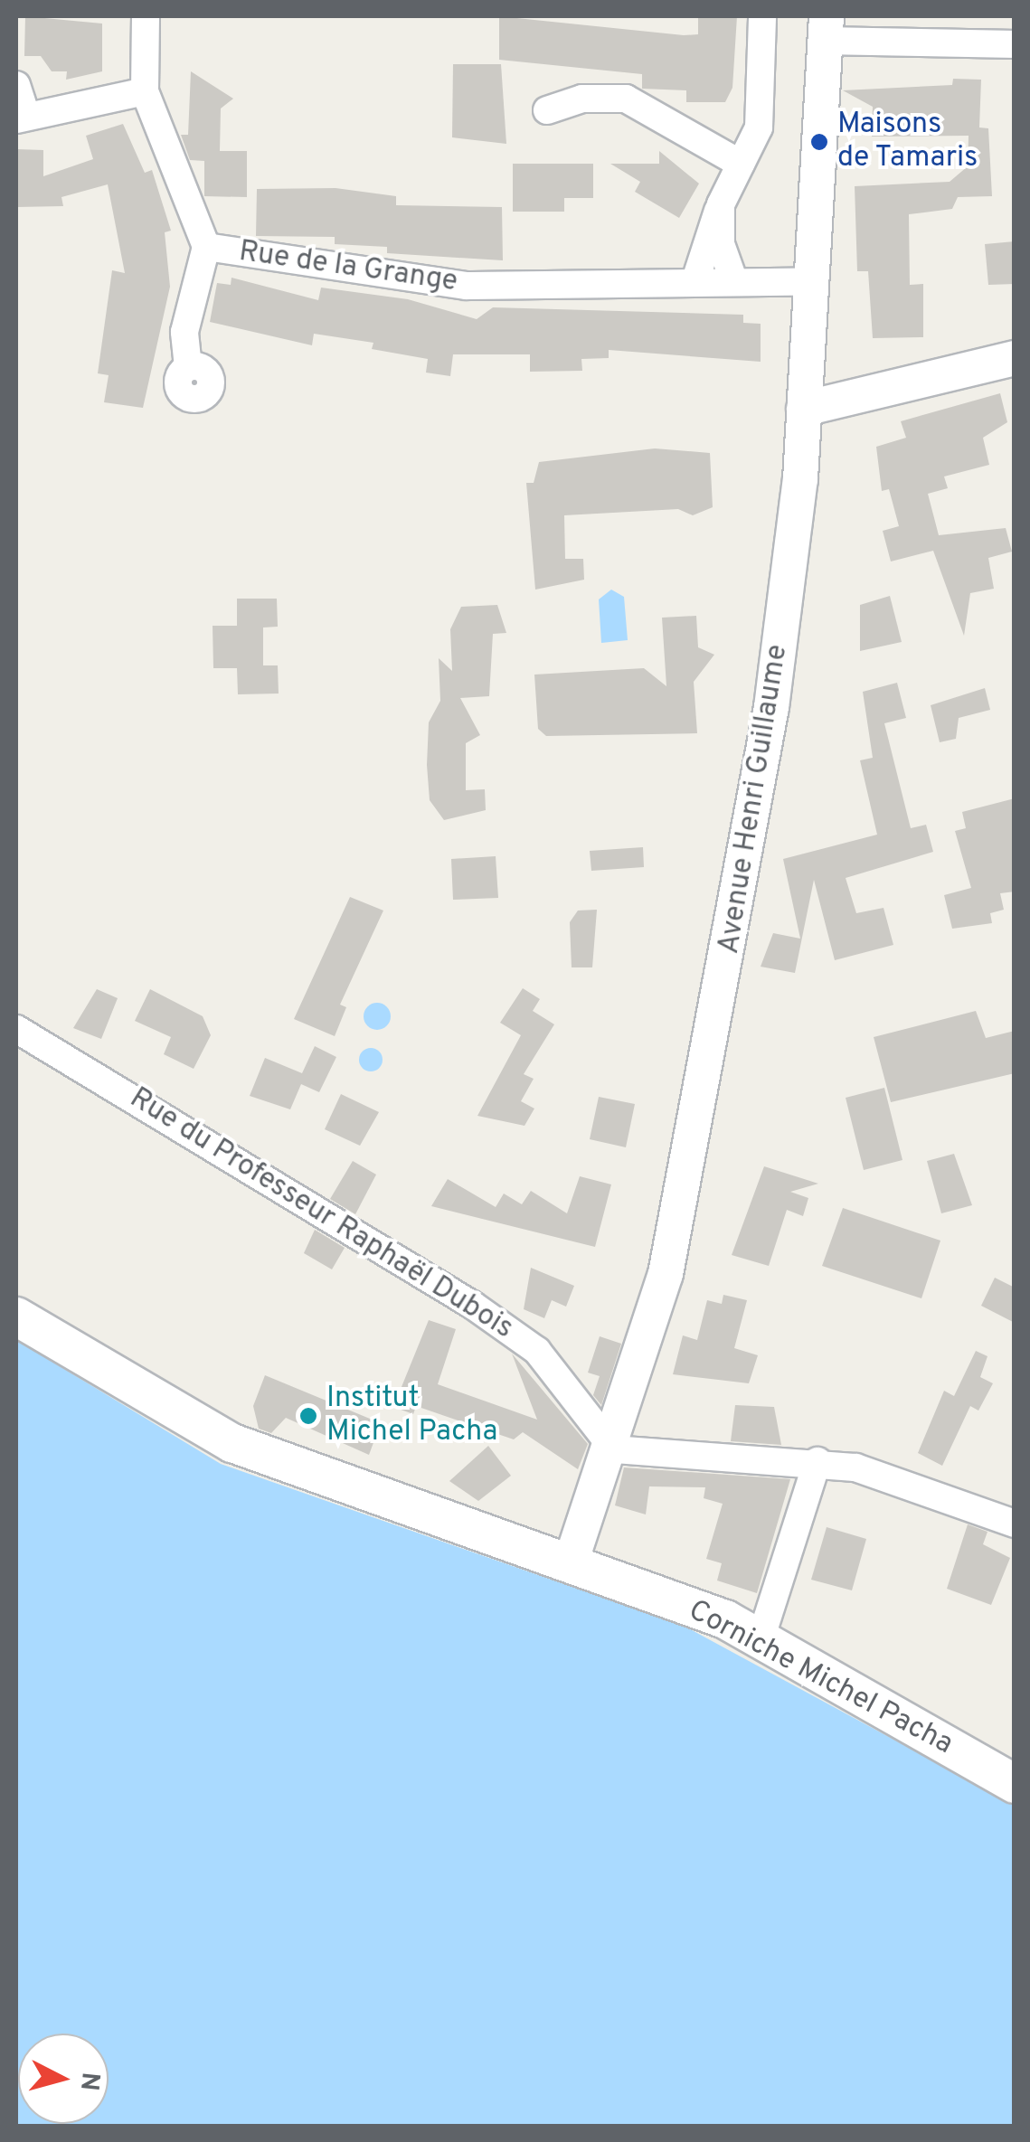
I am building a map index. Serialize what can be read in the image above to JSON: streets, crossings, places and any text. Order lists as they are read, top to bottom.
{
  "streets": {
    "main road": ["Corniche Michel Pacha"],
    "street": ["Rue de la Grange", "Avenue Henri Guillaume", "Rue du Professeur Raphaël Dubois"]
  },
  "crossings": [
    ["Rue de la Grange", "Avenue Henri Guillaume"],
    ["Avenue Henri Guillaume", "Rue du Professeur Raphaël Dubois"],
    ["Avenue Henri Guillaume", "Corniche Michel Pacha"]
  ],
  "places": ["Maisons de Tamaris", "Institut Michel Pacha"],
  "north": "right"
}
